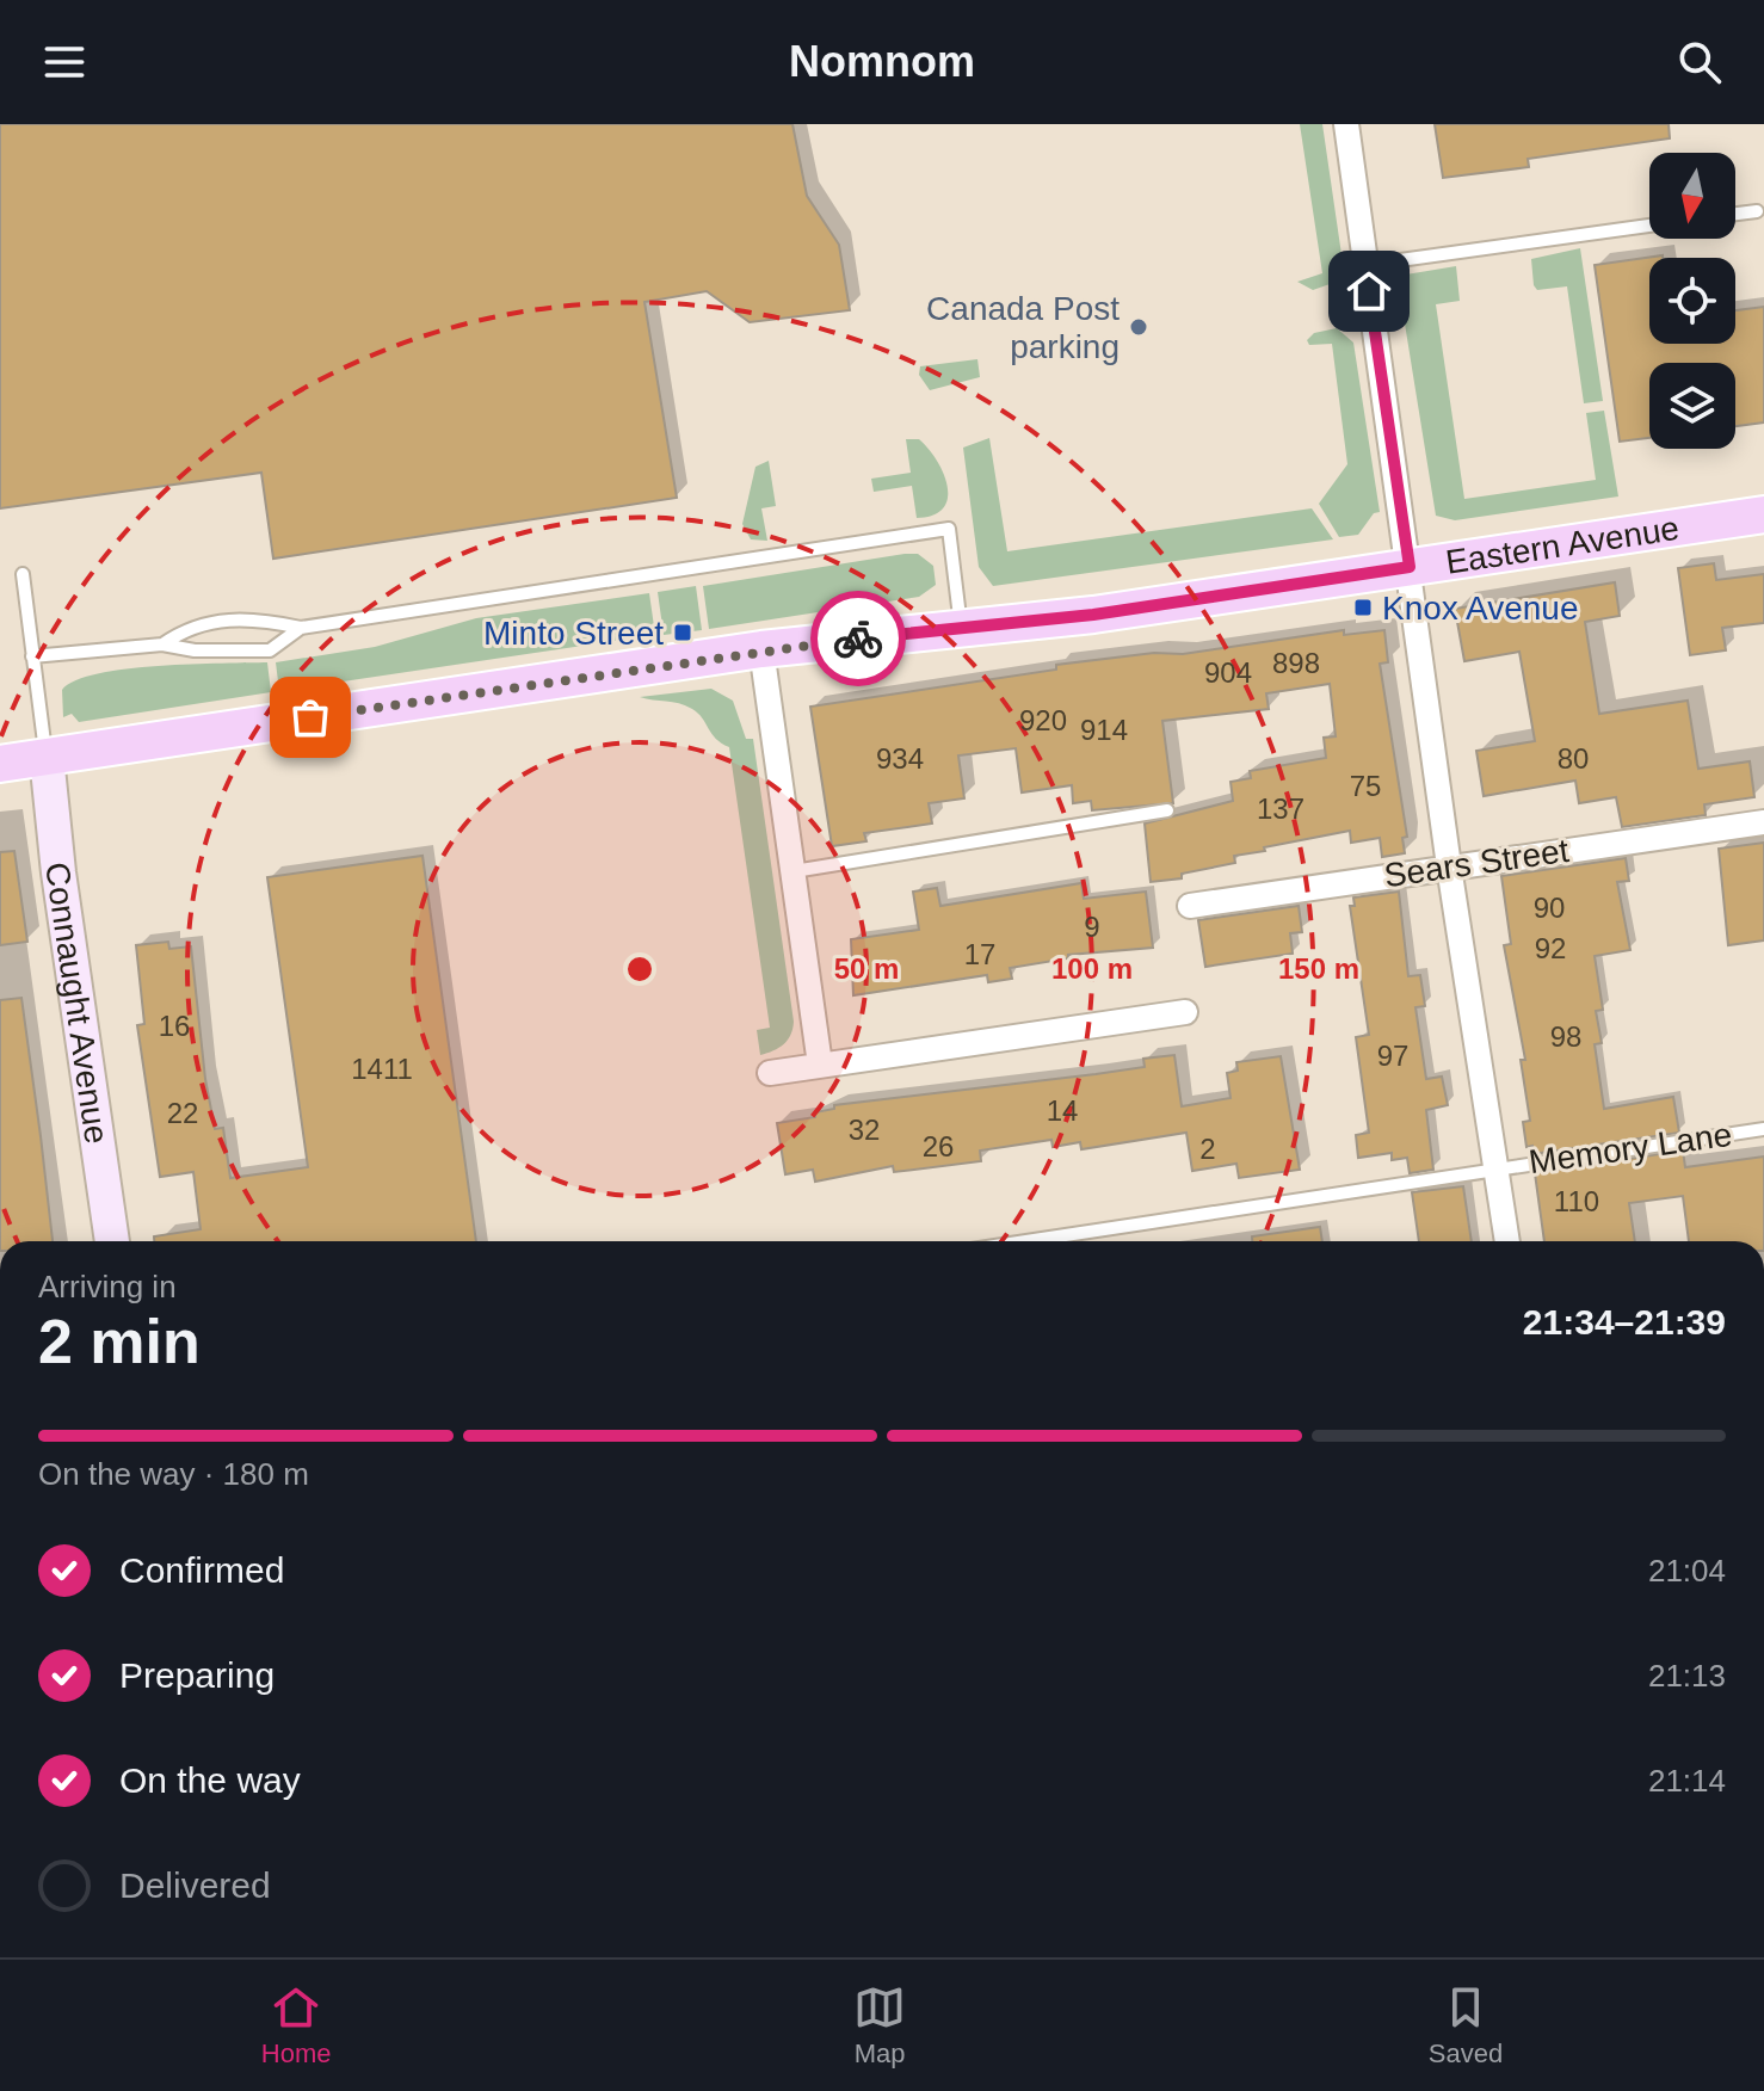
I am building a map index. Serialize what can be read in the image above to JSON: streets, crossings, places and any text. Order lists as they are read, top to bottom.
{
  "streets": {
    "main road": ["Eastern Avenue"],
    "street": ["Sears Street", "Connaught Avenue"],
    "lane": ["Memory Lane"]
  },
  "crossings": [
    ["Eastern Avenue", "Connaught Avenue"]
  ],
  "places": {
    "other": ["Canada Post parking"],
    "transit": ["Knox Avenue", "Minto Street"]
  },
  "house_numbers": [
    "898",
    "904",
    "920",
    "914",
    "934",
    "80",
    "75",
    "137",
    "90",
    "9",
    "92",
    "17",
    "16",
    "98",
    "97",
    "1411",
    "14",
    "22",
    "32",
    "26",
    "2",
    "110"
  ],
  "north": "bottom",
  "page": {
    "header": "Nomnom",
    "heading": ["2 min", "Arriving in", "21:34–21:39"],
    "bar": "On the way · 180 m",
    "list": [
      ["Confirmed", "21:04"],
      ["Preparing", "21:13"],
      ["On the way", "21:14"],
      "Delivered"
    ],
    "tabs": ["Home", "Map", "Saved"]
  },
  "rings": ["50 m", "100 m", "150 m"]
}
